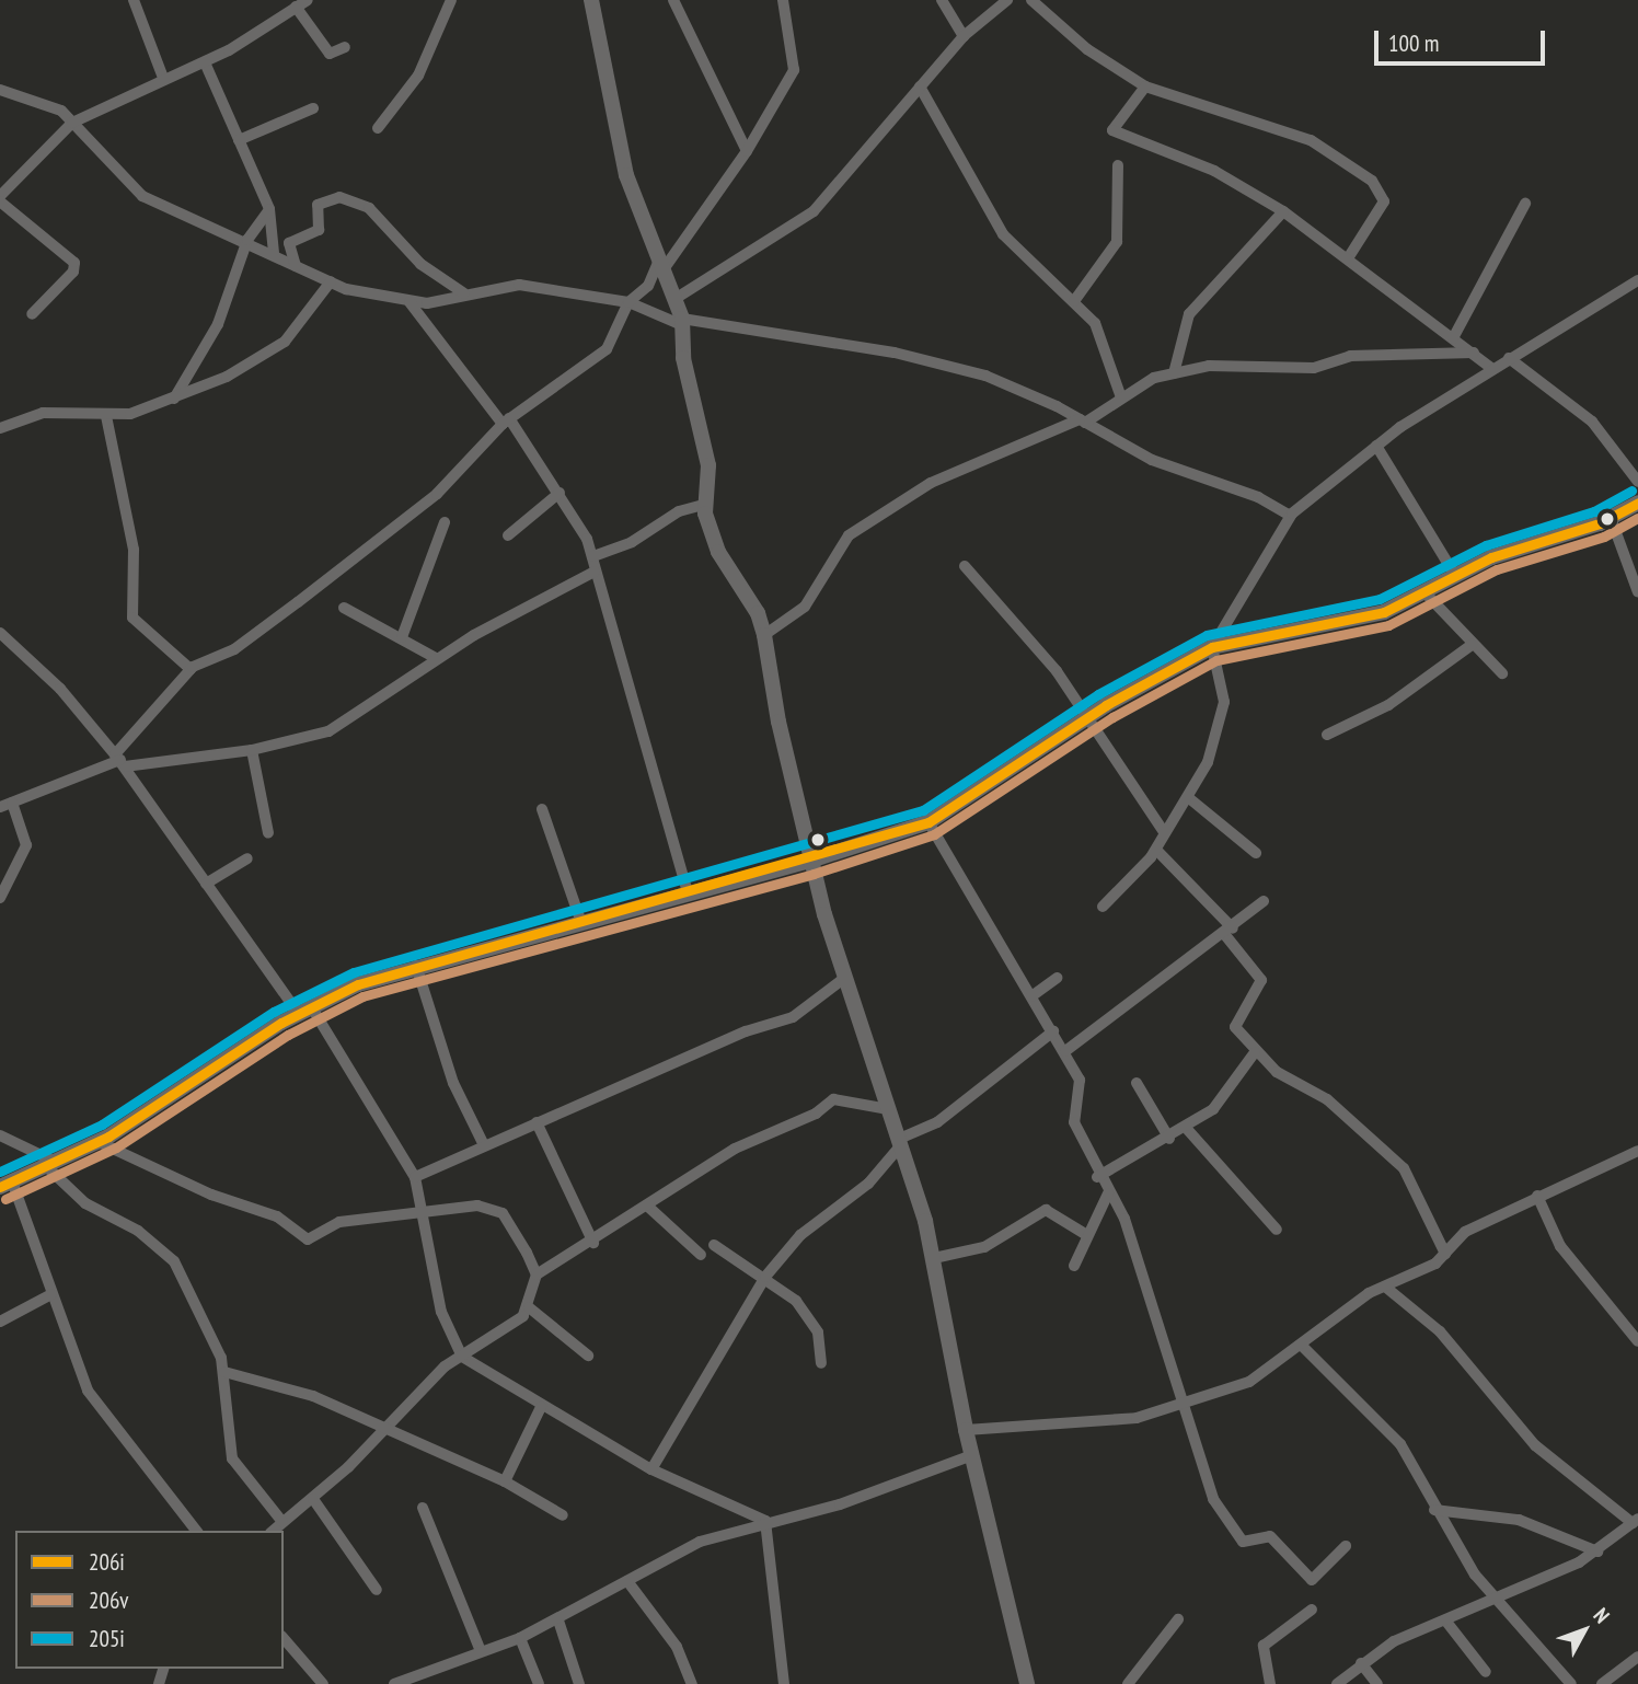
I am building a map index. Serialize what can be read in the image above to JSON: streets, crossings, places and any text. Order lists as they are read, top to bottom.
{
  "lines": ["transit line 205i", "transit line 206i", "transit line 206v"],
  "legend": ["206i", "206v", "205i"],
  "scale_bar": "100 m",
  "north": "top right"
}
